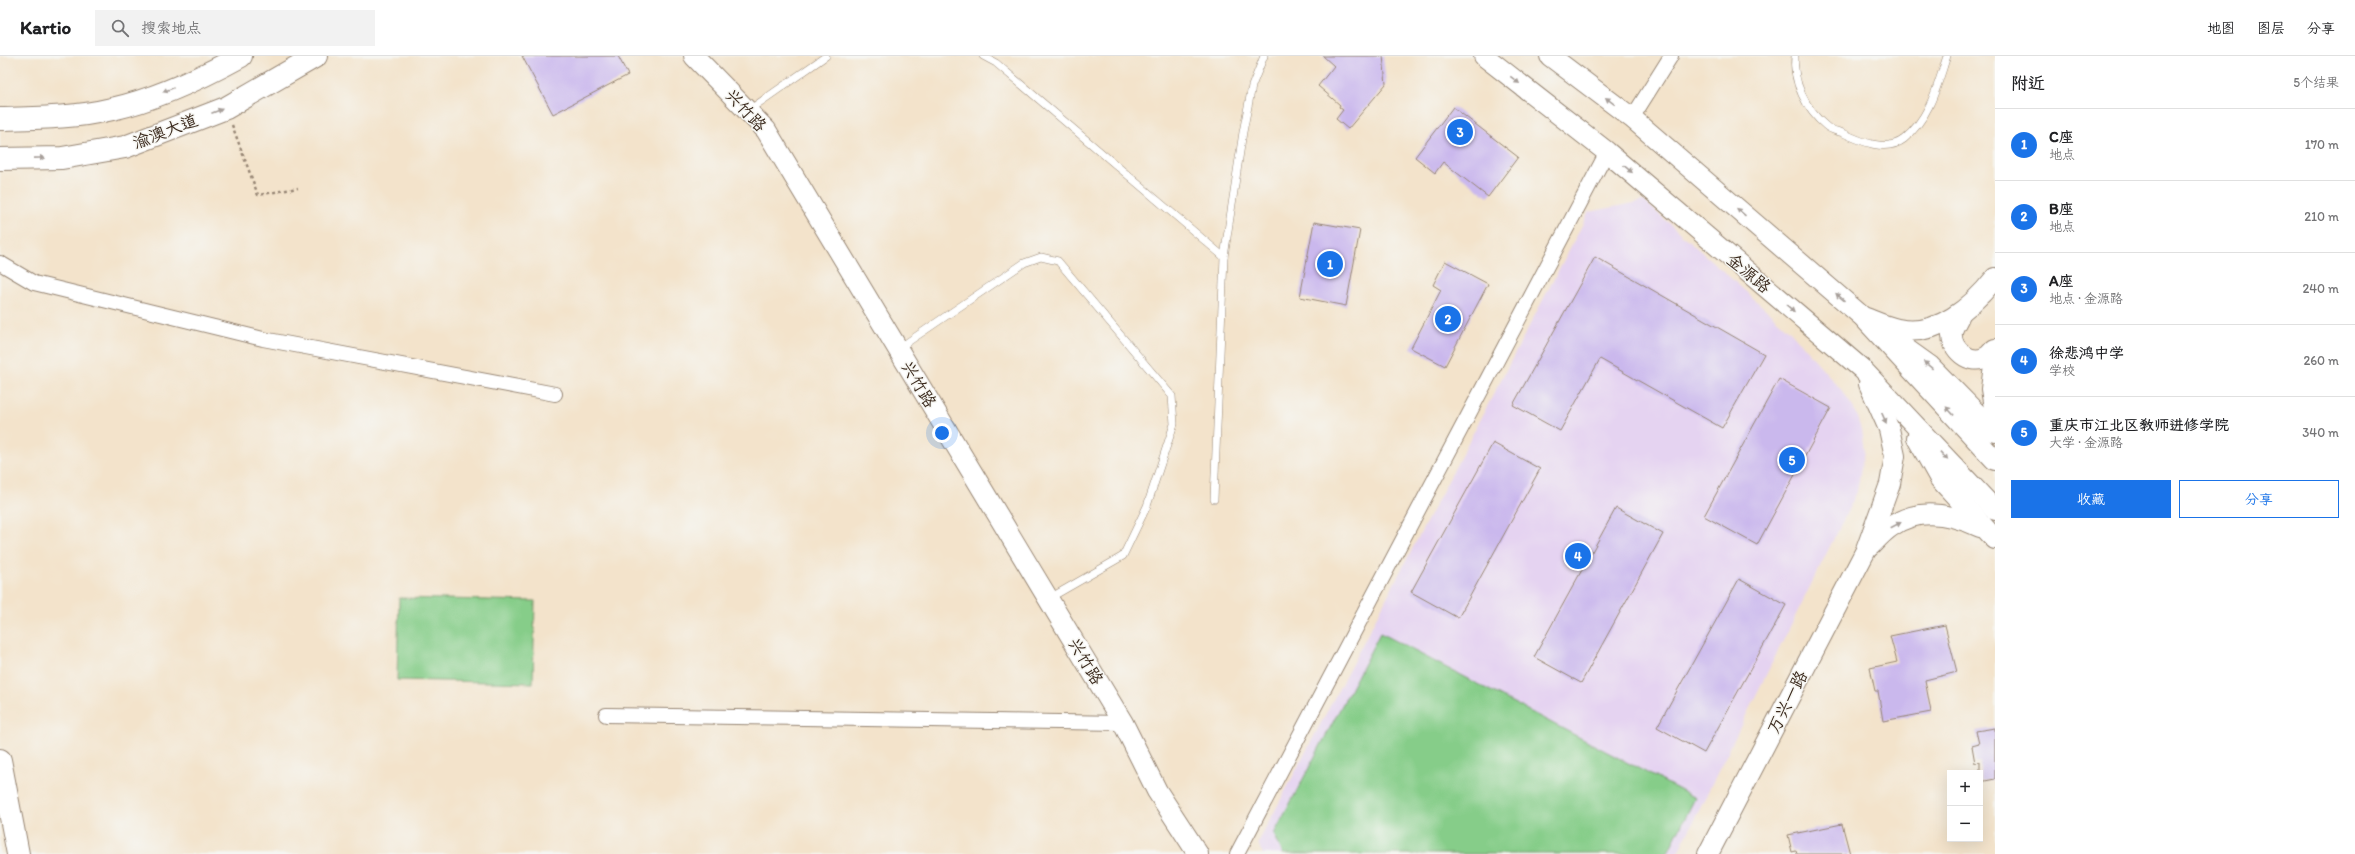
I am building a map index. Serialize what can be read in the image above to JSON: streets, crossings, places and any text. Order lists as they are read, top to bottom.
{
  "streets": {
    "main road": ["渝澳大道"],
    "street": ["兴竹路", "金源路", "万兴一路"]
  },
  "page": {
    "header": "Kartio",
    "search": "搜索地点",
    "nav": ["地图", "图层", "分享"],
    "heading": ["附近", "5个结果"],
    "list": [
      {
        "mark": "1",
        "name": "C座",
        "note": "地点",
        "value": "170 m"
      },
      {
        "mark": "2",
        "name": "B座",
        "note": "地点",
        "value": "210 m"
      },
      {
        "mark": "3",
        "name": "A座",
        "note": "地点 · 金源路",
        "value": "240 m"
      },
      {
        "mark": "4",
        "name": "徐悲鸿中学",
        "note": "学校",
        "value": "260 m"
      },
      {
        "mark": "5",
        "name": "重庆市江北区教师进修学院",
        "note": "大学 · 金源路",
        "value": "340 m"
      }
    ],
    "pins": [
      "3",
      "1",
      "2",
      "5",
      "4"
    ],
    "buttons": ["收藏", "分享"],
    "map_buttons": ["+", "−"]
  }
}
